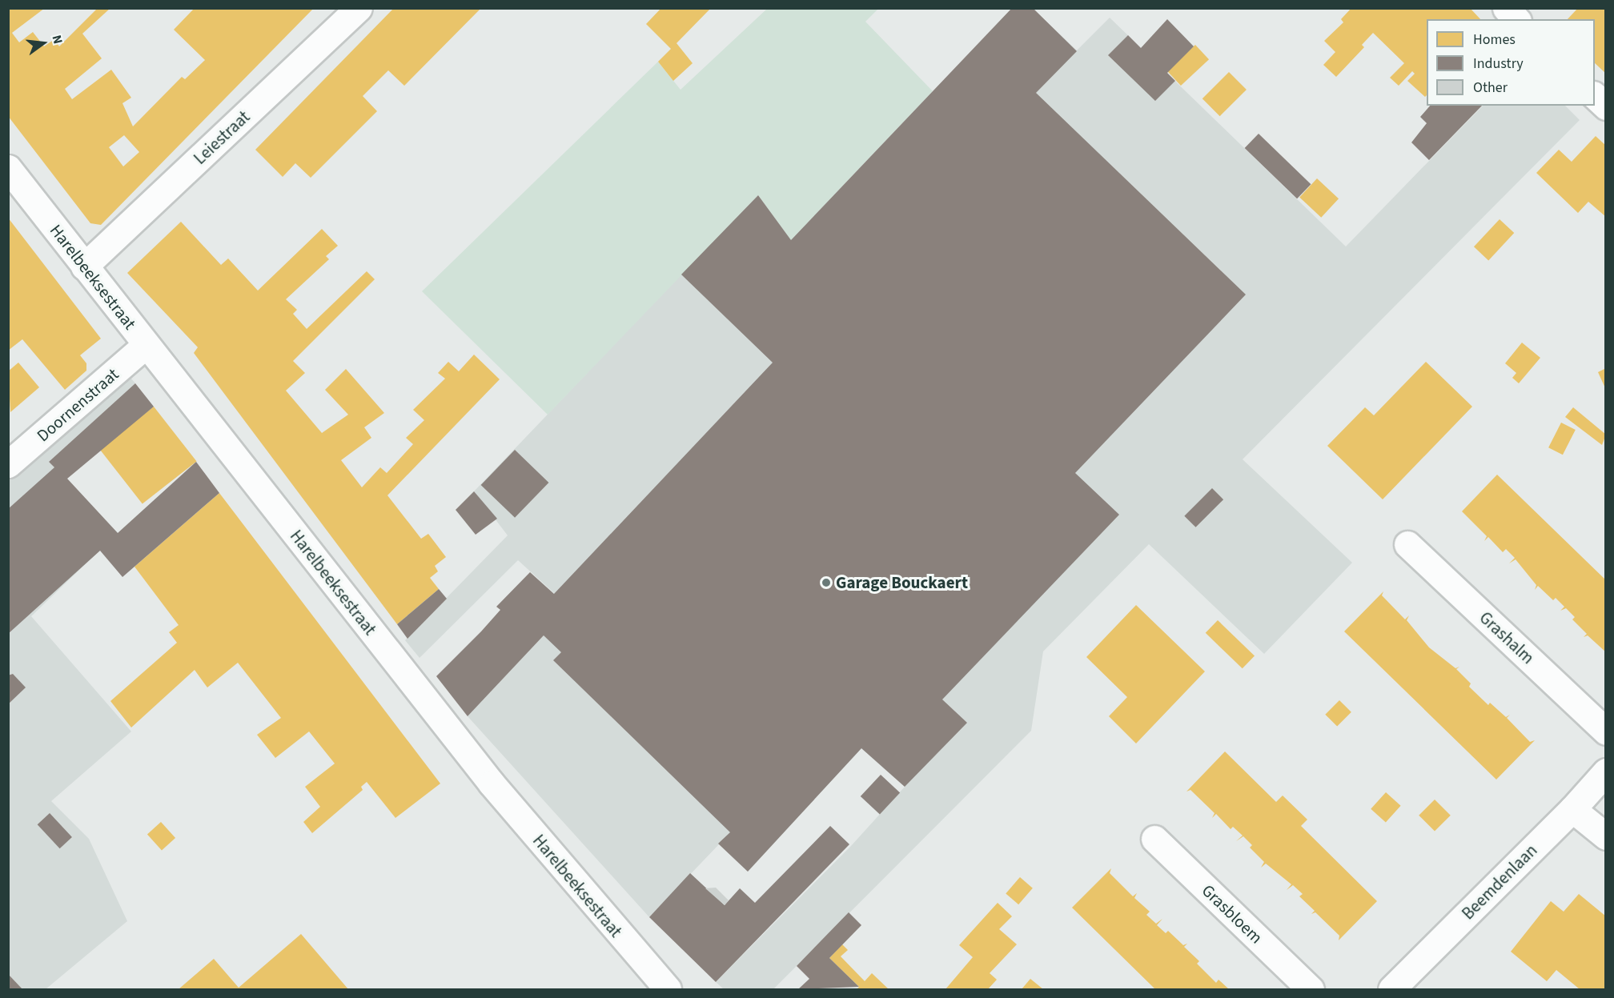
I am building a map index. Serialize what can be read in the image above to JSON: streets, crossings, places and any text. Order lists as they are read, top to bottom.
{
  "streets": {
    "street": [
      "Leiestraat",
      "Harelbeeksestraat",
      "Doornenstraat",
      "Grashalm",
      "Beemdenlaan",
      "Grasbloem"
    ]
  },
  "crossings": [
    ["Leiestraat", "Harelbeeksestraat"],
    ["Harelbeeksestraat", "Doornenstraat"]
  ],
  "places": ["Garage Bouckaert"],
  "legend": ["Homes", "Industry", "Other"],
  "north": "right"
}
